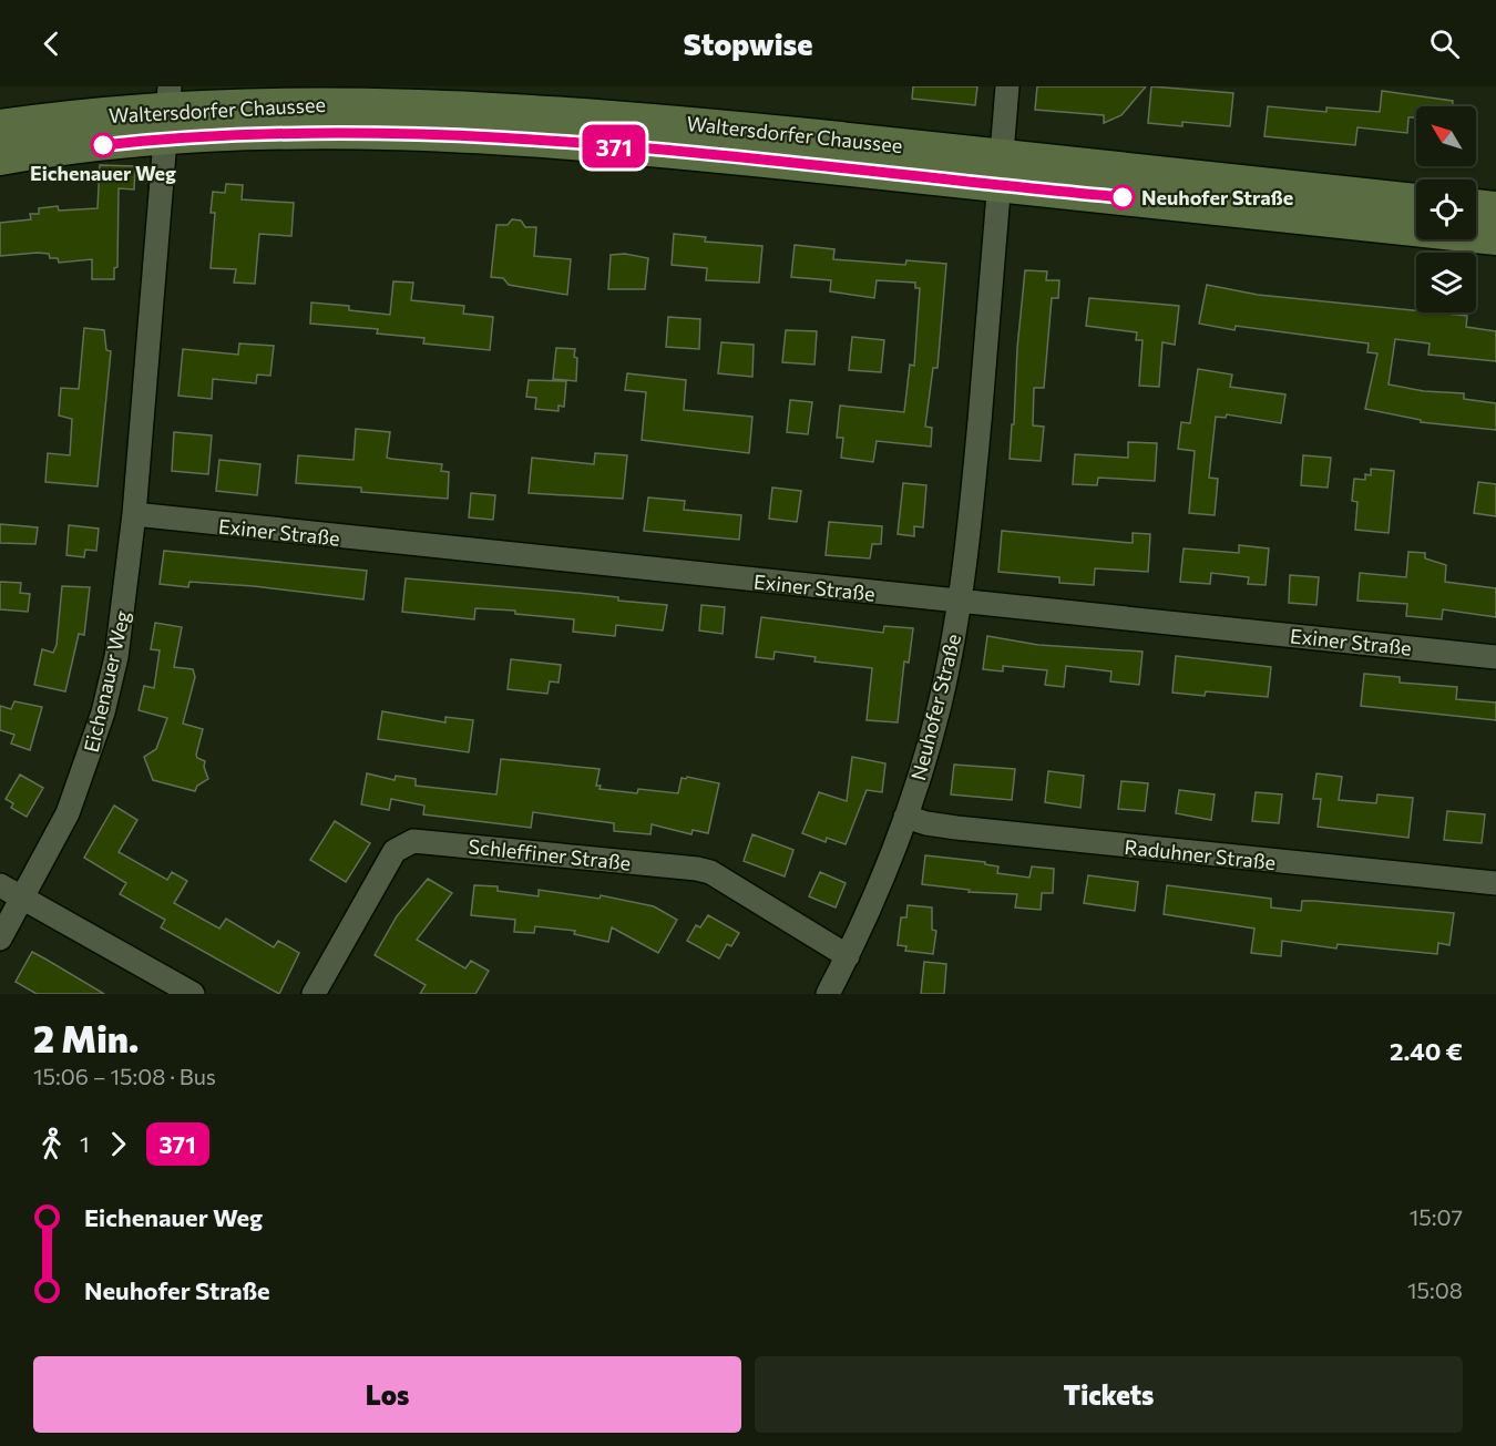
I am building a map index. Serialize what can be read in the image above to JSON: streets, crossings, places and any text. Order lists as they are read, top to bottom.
{
  "streets": {
    "main road": ["Waltersdorfer Chaussee"],
    "street": [
      "Exiner Straße",
      "Eichenauer Weg",
      "Neuhofer Straße",
      "Schleffiner Straße",
      "Raduhner Straße"
    ]
  },
  "crossings": [
    ["Waltersdorfer Chaussee", "Eichenauer Weg"],
    ["Waltersdorfer Chaussee", "Neuhofer Straße"],
    ["Exiner Straße", "Eichenauer Weg"],
    ["Exiner Straße", "Neuhofer Straße"],
    ["Neuhofer Straße", "Schleffiner Straße"],
    ["Neuhofer Straße", "Raduhner Straße"]
  ],
  "places": ["Eichenauer Weg", "Neuhofer Straße"],
  "lines": ["bus line 371"],
  "north": "top left",
  "page": {
    "header": "Stopwise",
    "on_map": "371",
    "heading": ["2 Min.", "15:06 – 15:08 · Bus", "2.40 €"],
    "legs": ["1", "371"],
    "list": [
      {
        "name": "Eichenauer Weg",
        "value": "15:07"
      },
      {
        "name": "Neuhofer Straße",
        "value": "15:08"
      }
    ],
    "buttons": ["Los", "Tickets"]
  }
}
